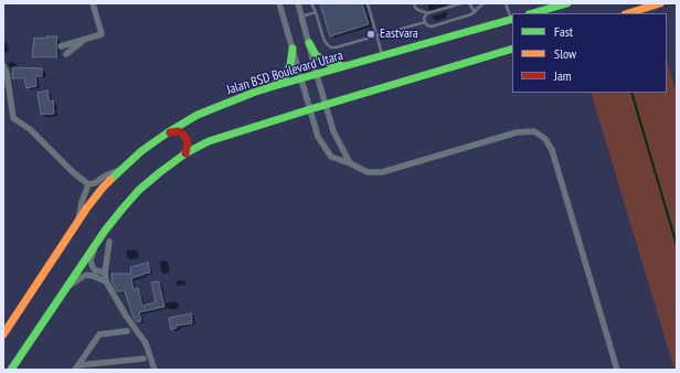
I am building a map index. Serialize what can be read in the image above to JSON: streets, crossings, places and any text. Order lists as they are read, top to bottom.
{
  "streets": {
    "main road": ["Jalan BSD Boulevard Utara"]
  },
  "places": ["Eastvara"],
  "legend": ["Fast", "Slow", "Jam"]
}
